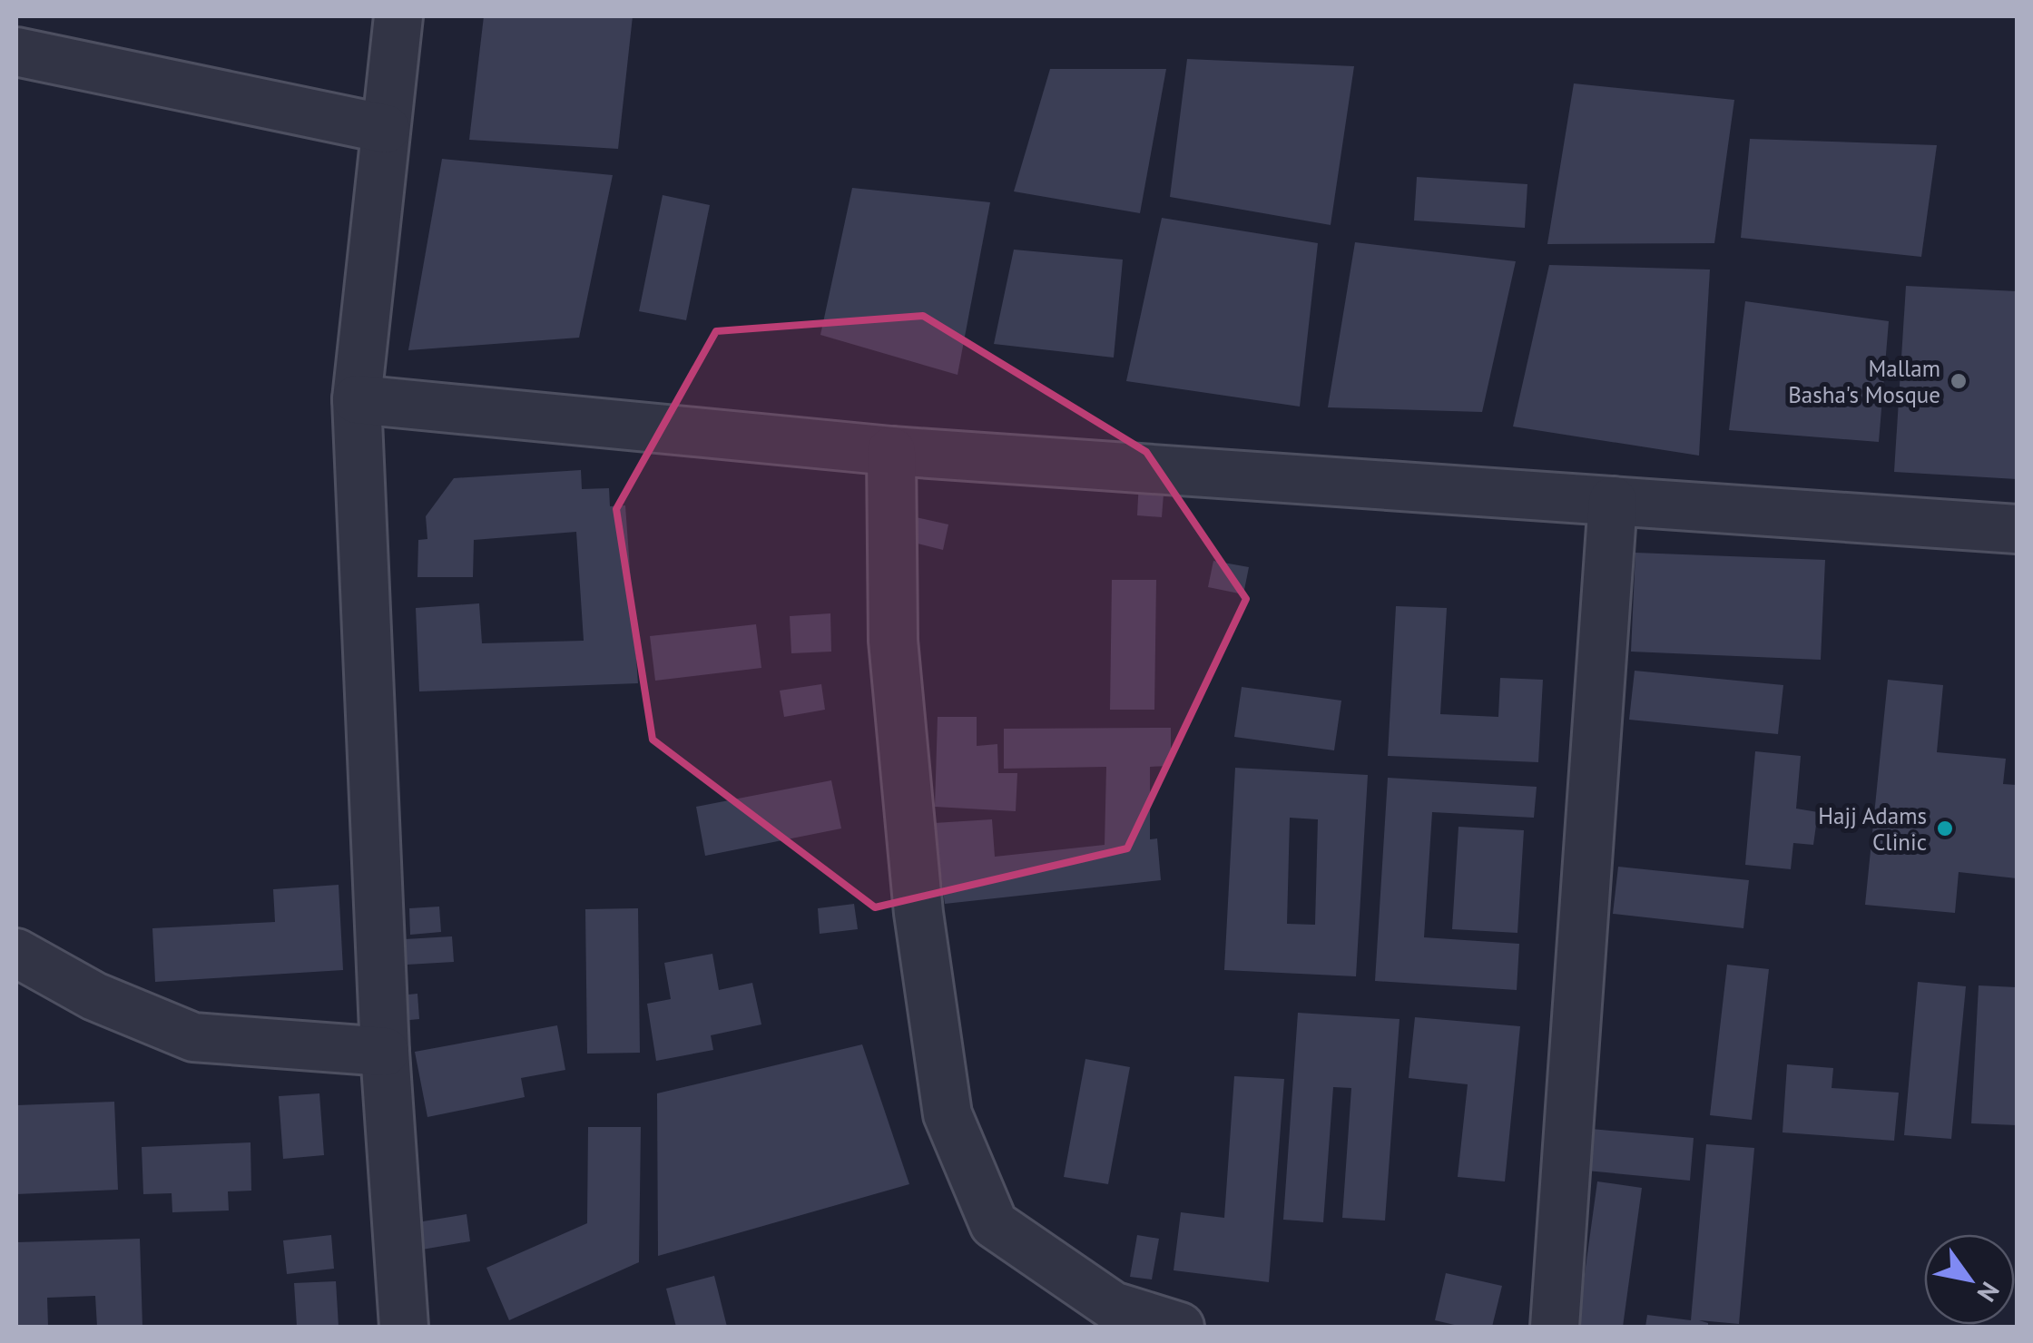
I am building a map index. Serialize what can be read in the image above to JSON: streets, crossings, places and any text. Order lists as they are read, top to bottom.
{
  "places": ["Mallam Basha's Mosque", "Hajj Adams Clinic"],
  "north": "bottom right"
}
